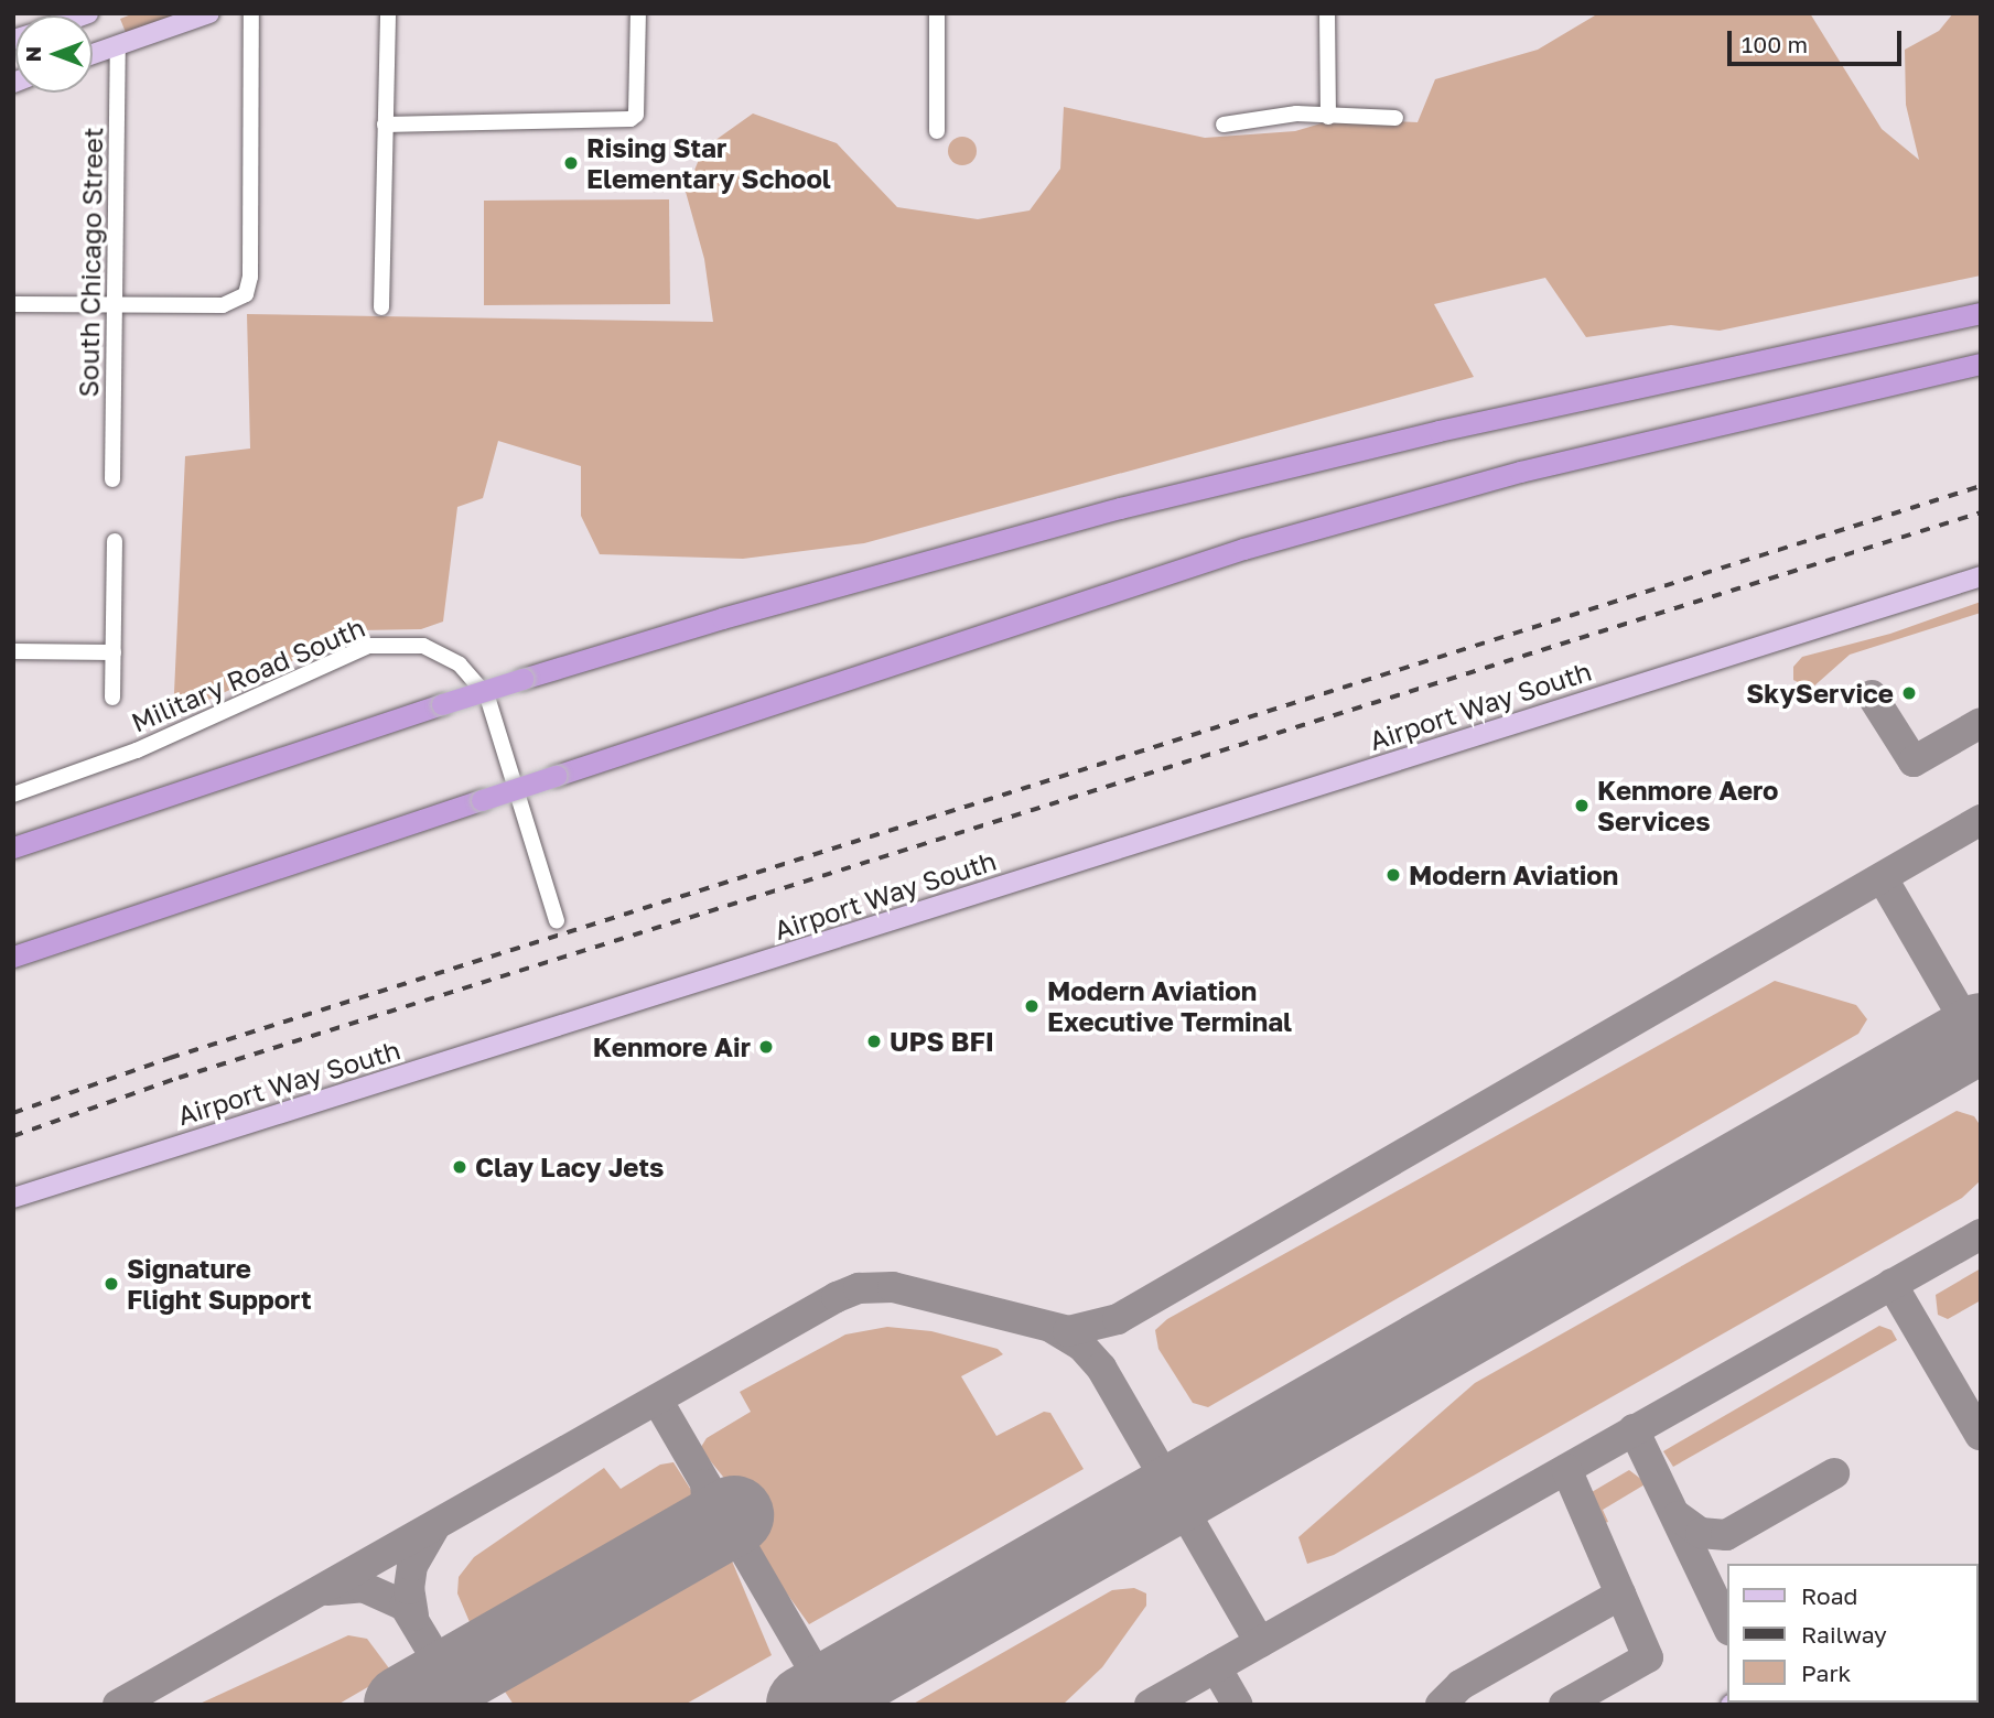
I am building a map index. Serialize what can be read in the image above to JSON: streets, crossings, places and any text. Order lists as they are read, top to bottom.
{
  "streets": {
    "main road": ["Airport Way South"],
    "street": ["South Chicago Street", "Military Road South"]
  },
  "places": [
    "Rising Star Elementary School",
    "SkyService",
    "Kenmore Aero Services",
    "Modern Aviation",
    "Modern Aviation Executive Terminal",
    "UPS BFI",
    "Kenmore Air",
    "Clay Lacy Jets",
    "Signature Flight Support"
  ],
  "legend": ["Road", "Railway", "Park"],
  "scale_bar": "100 m",
  "north": "left"
}
